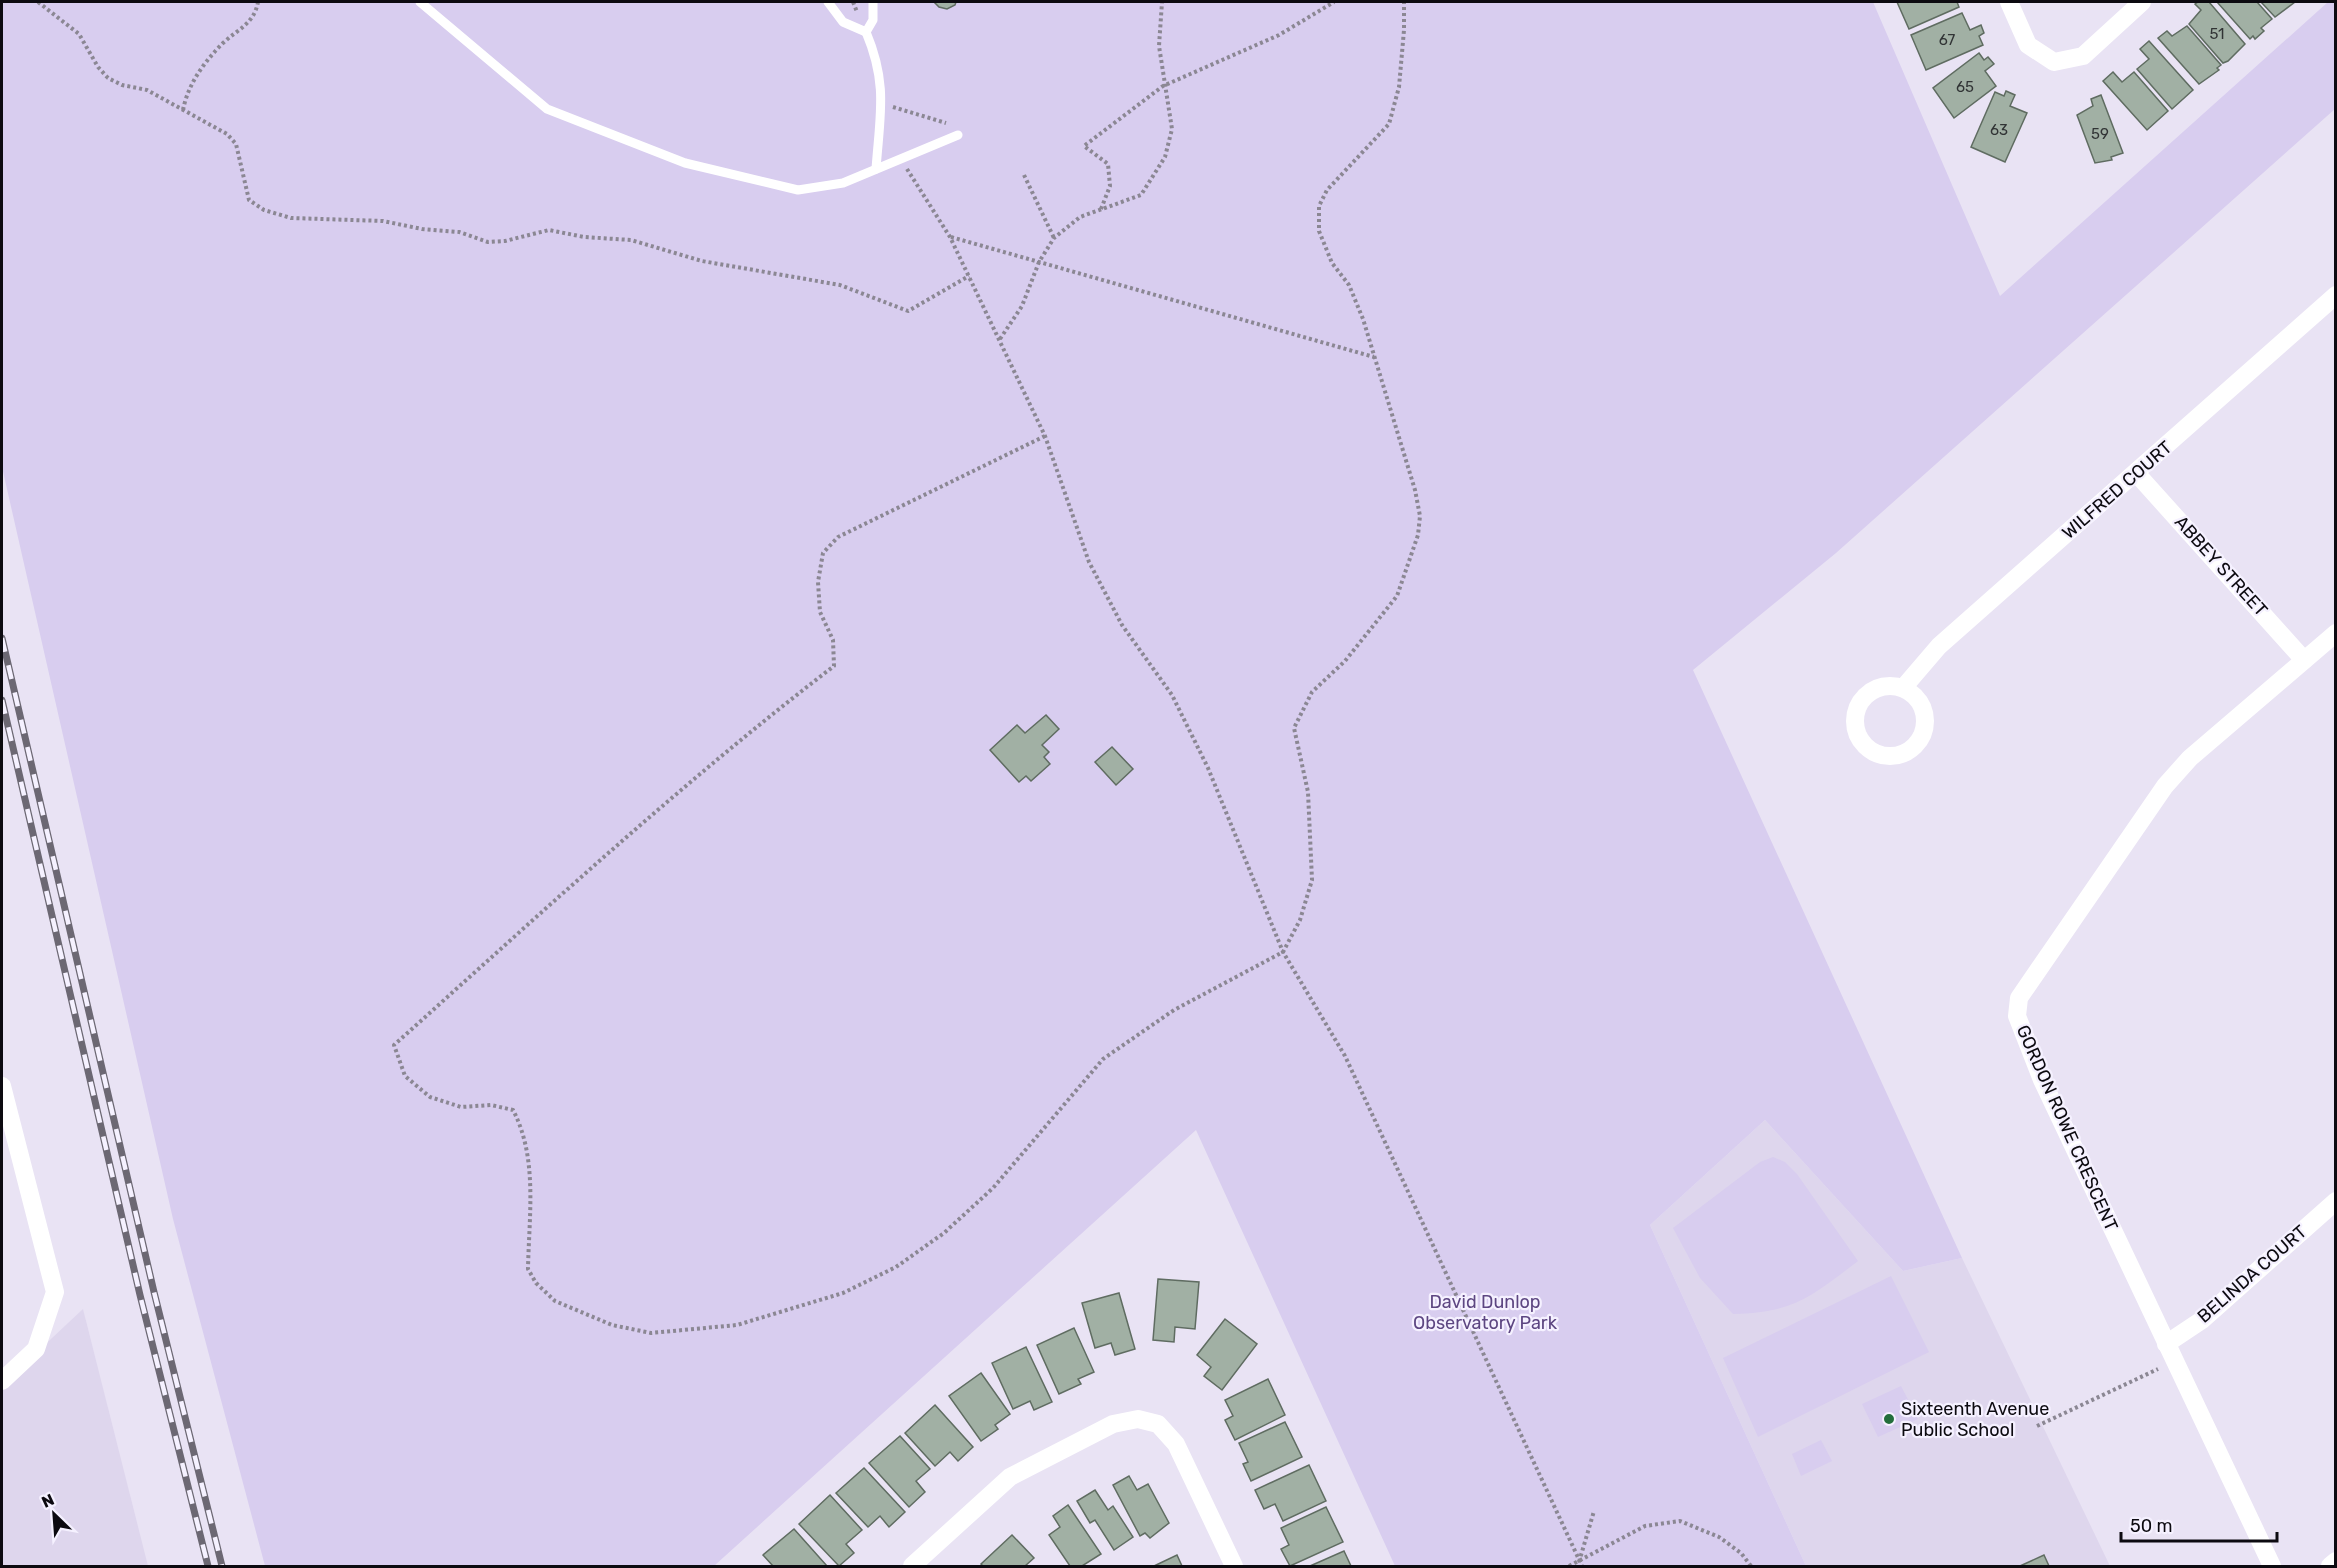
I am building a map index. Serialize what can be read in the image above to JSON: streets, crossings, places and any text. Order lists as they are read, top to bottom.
{
  "streets": {
    "street": [
      "WILFRED COURT",
      "ABBEY STREET",
      "GORDON ROWE CRESCENT",
      "BELINDA COURT"
    ]
  },
  "crossings": [
    ["WILFRED COURT", "ABBEY STREET"],
    ["ABBEY STREET", "GORDON ROWE CRESCENT"],
    ["GORDON ROWE CRESCENT", "BELINDA COURT"]
  ],
  "parks": ["David Dunlop Observatory Park"],
  "places": ["Sixteenth Avenue Public School"],
  "house_numbers": [
    "51",
    "67",
    "65",
    "63",
    "59"
  ],
  "scale_bar": "50 m",
  "north": "top left"
}
